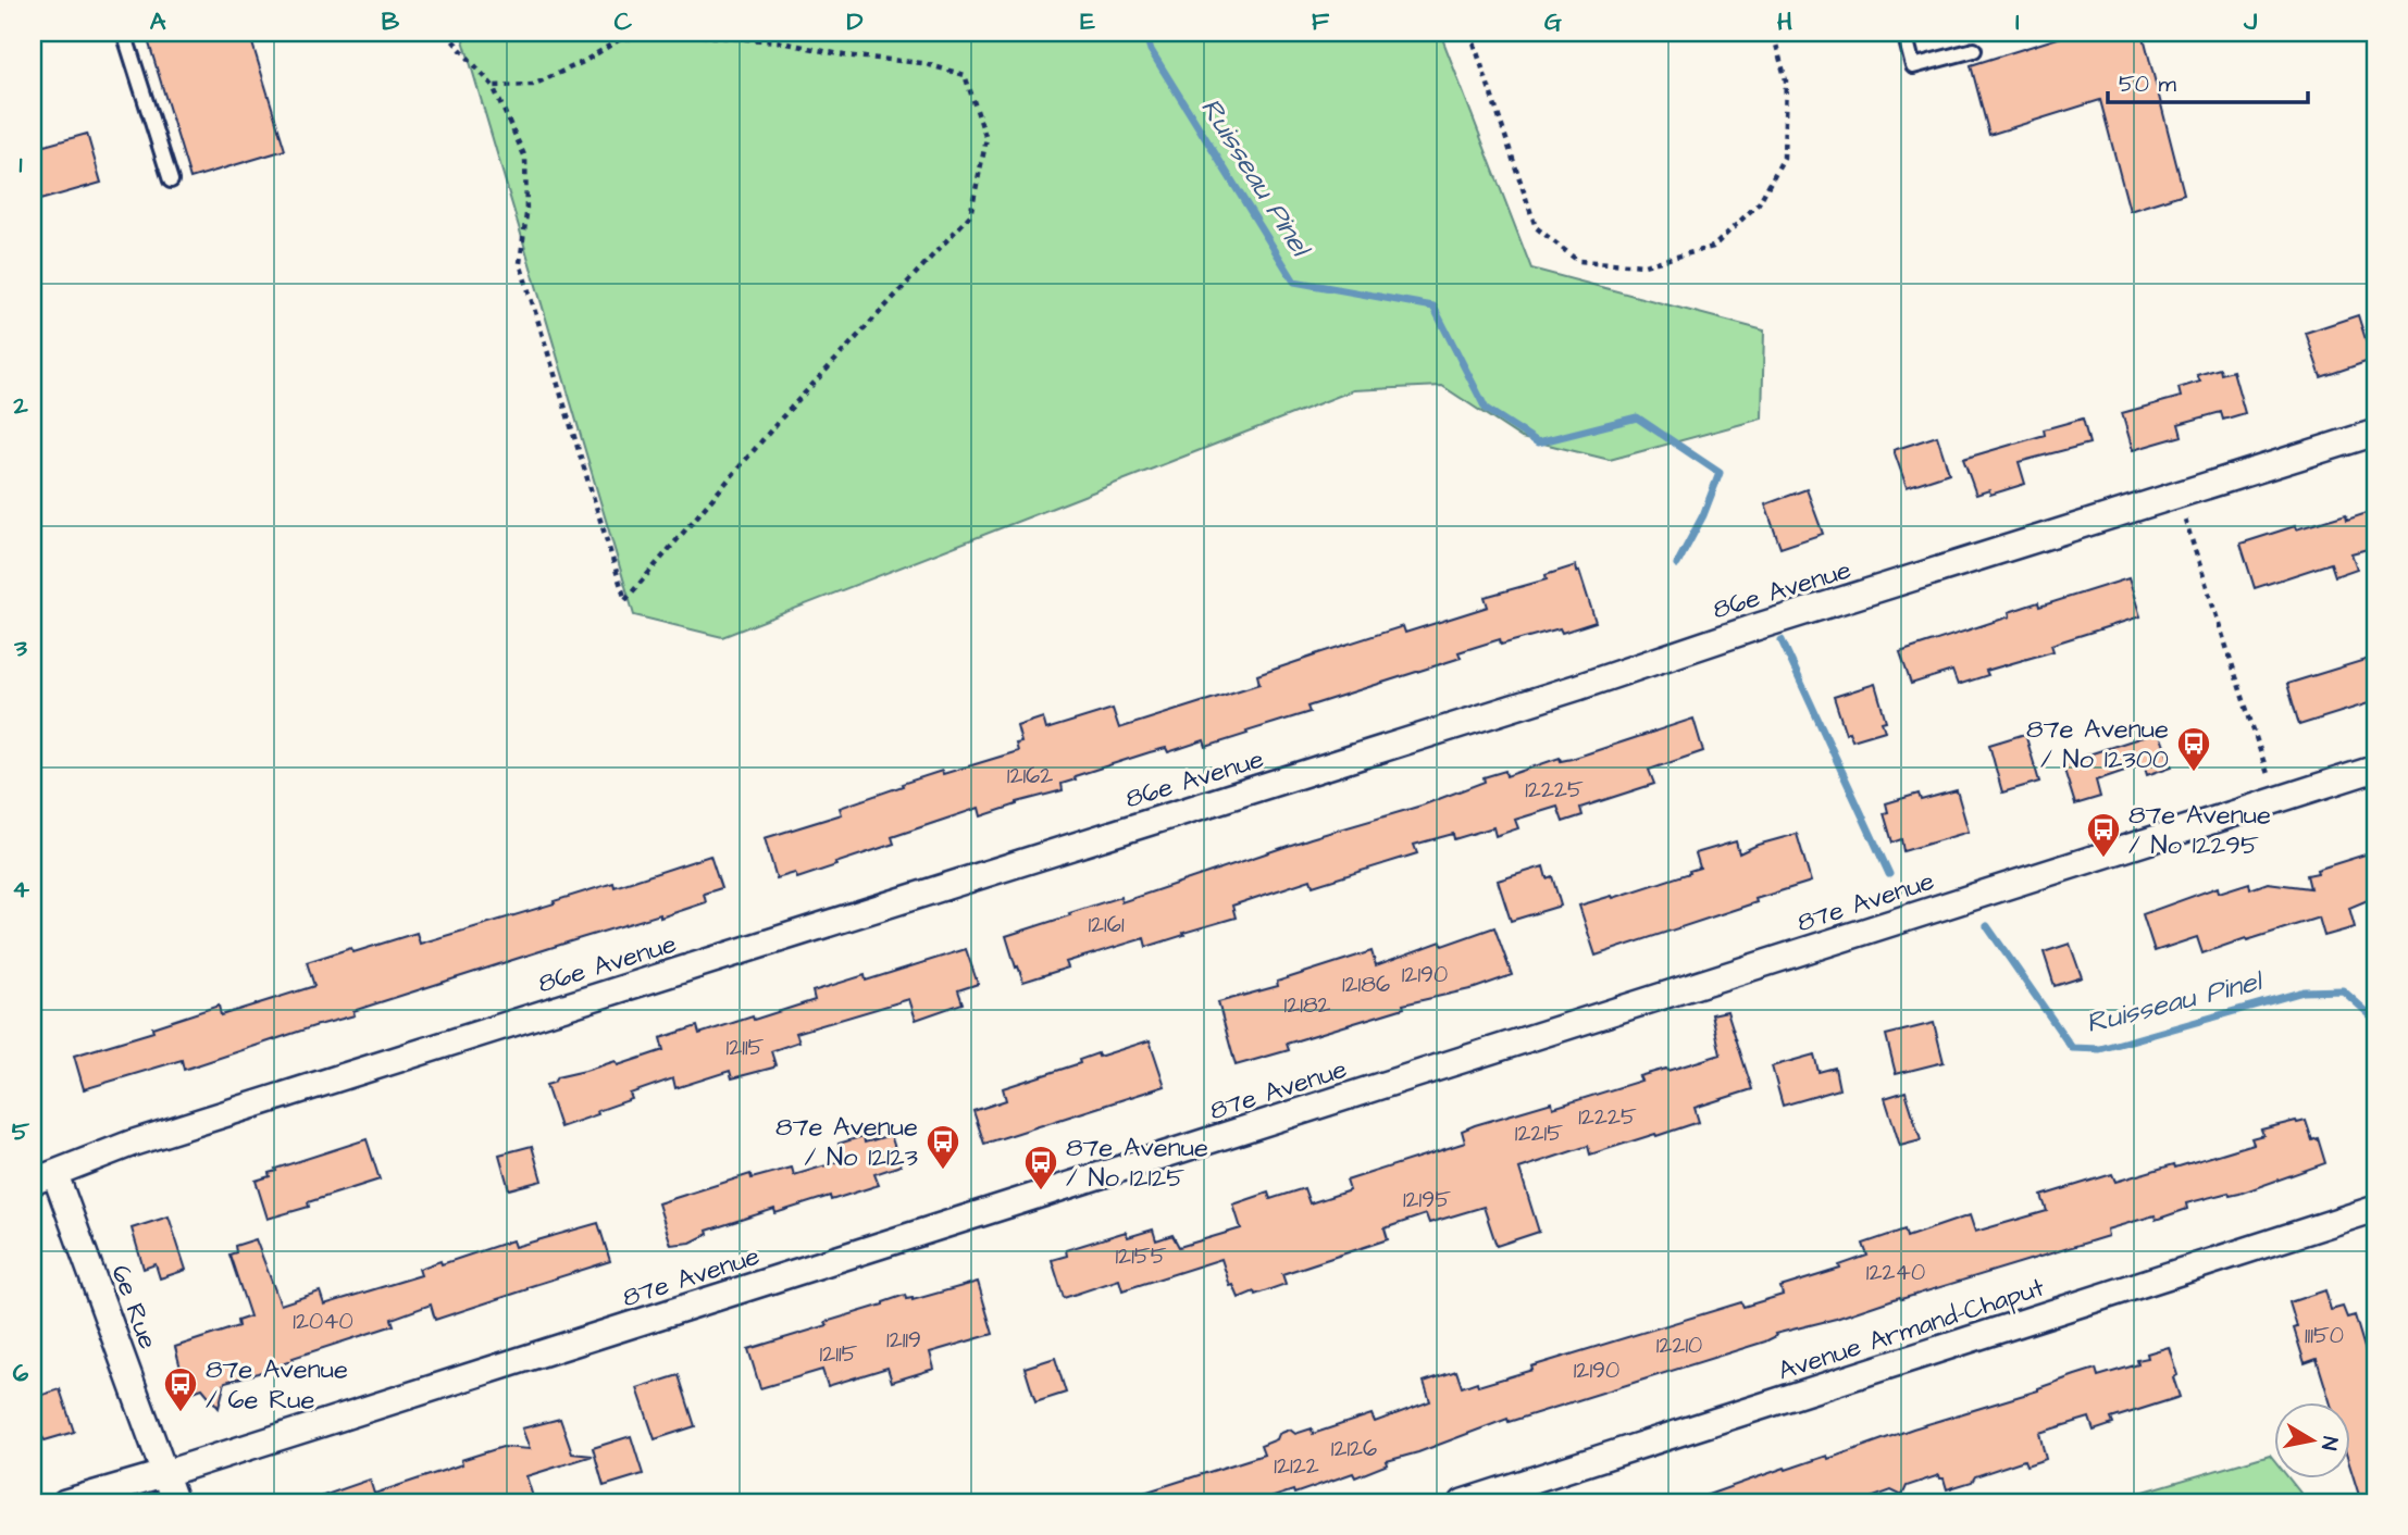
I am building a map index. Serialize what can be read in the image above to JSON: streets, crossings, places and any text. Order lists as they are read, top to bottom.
{
  "streets": {
    "street": [
      "86e Avenue",
      "87e Avenue",
      "6e Rue",
      "Avenue Armand-Chaput"
    ]
  },
  "crossings": [
    ["86e Avenue", "6e Rue"],
    ["87e Avenue", "6e Rue"]
  ],
  "water": ["Ruisseau Pinel"],
  "places": {
    "bus stop": [
      "87e Avenue / No 12300",
      "87e Avenue / No 12295",
      "87e Avenue / No 12123",
      "87e Avenue / No 12125",
      "87e Avenue / 6e Rue"
    ]
  },
  "house_numbers": [
    "12162",
    "12225",
    "12161",
    "12190",
    "12186",
    "12182",
    "12115",
    "12225",
    "12215",
    "12195",
    "12155",
    "12240",
    "12040",
    "11150",
    "12119",
    "12210",
    "12115",
    "12190",
    "12126",
    "12122"
  ],
  "scale_bar": "50 m",
  "north": "right",
  "grid": {
    "columns": [
      "A",
      "B",
      "C",
      "D",
      "E",
      "F",
      "G",
      "H",
      "I",
      "J"
    ],
    "rows": [
      "1",
      "2",
      "3",
      "4",
      "5",
      "6"
    ]
  }
}
